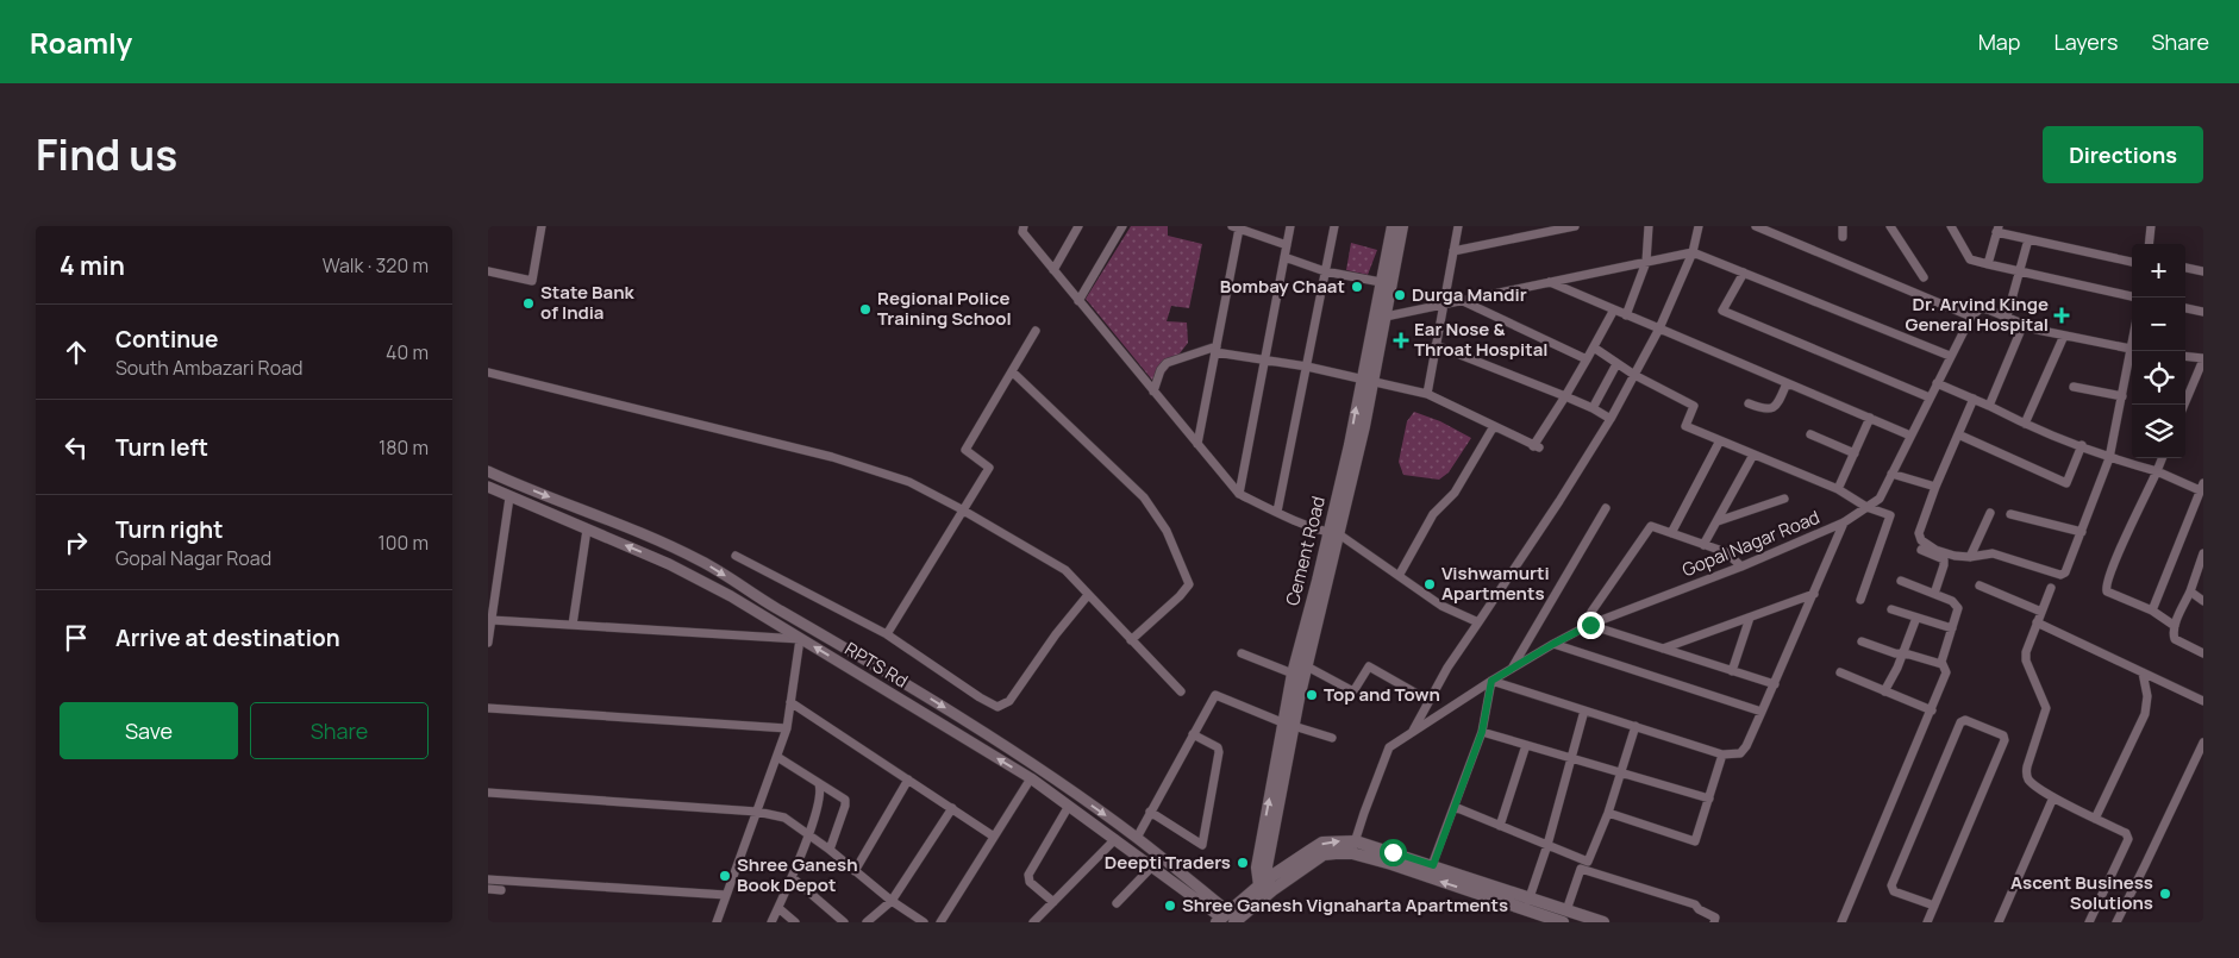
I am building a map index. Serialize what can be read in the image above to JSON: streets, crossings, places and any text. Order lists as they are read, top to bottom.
{
  "streets": {
    "main road": ["Cement Road"],
    "street": ["Gopal Nagar Road", "RPTS Rd"]
  },
  "places": {
    "other": [
      "Bombay Chaat",
      "Durga Mandir",
      "State Bank of India",
      "Regional Police Training School",
      "Vishwamurti Apartments",
      "Top and Town",
      "Deepti Traders",
      "Shree Ganesh Book Depot",
      "Ascent Business Solutions",
      "Shree Ganesh Vignaharta Apartments"
    ],
    "health": ["Dr. Arvind Kinge General Hospital", "Ear Nose & Throat Hospital"]
  },
  "page": {
    "header": "Roamly",
    "nav": ["Map", "Layers", "Share"],
    "title": "Find us",
    "buttons": [
      "Directions",
      ["Save", "Share"]
    ],
    "heading": ["4 min", "Walk · 320 m"],
    "map_buttons": ["+", "−"],
    "list": [
      ["Continue", "South Ambazari Road", "40 m"],
      ["Turn left", "180 m"],
      ["Turn right", "Gopal Nagar Road", "100 m"],
      "Arrive at destination"
    ]
  }
}
